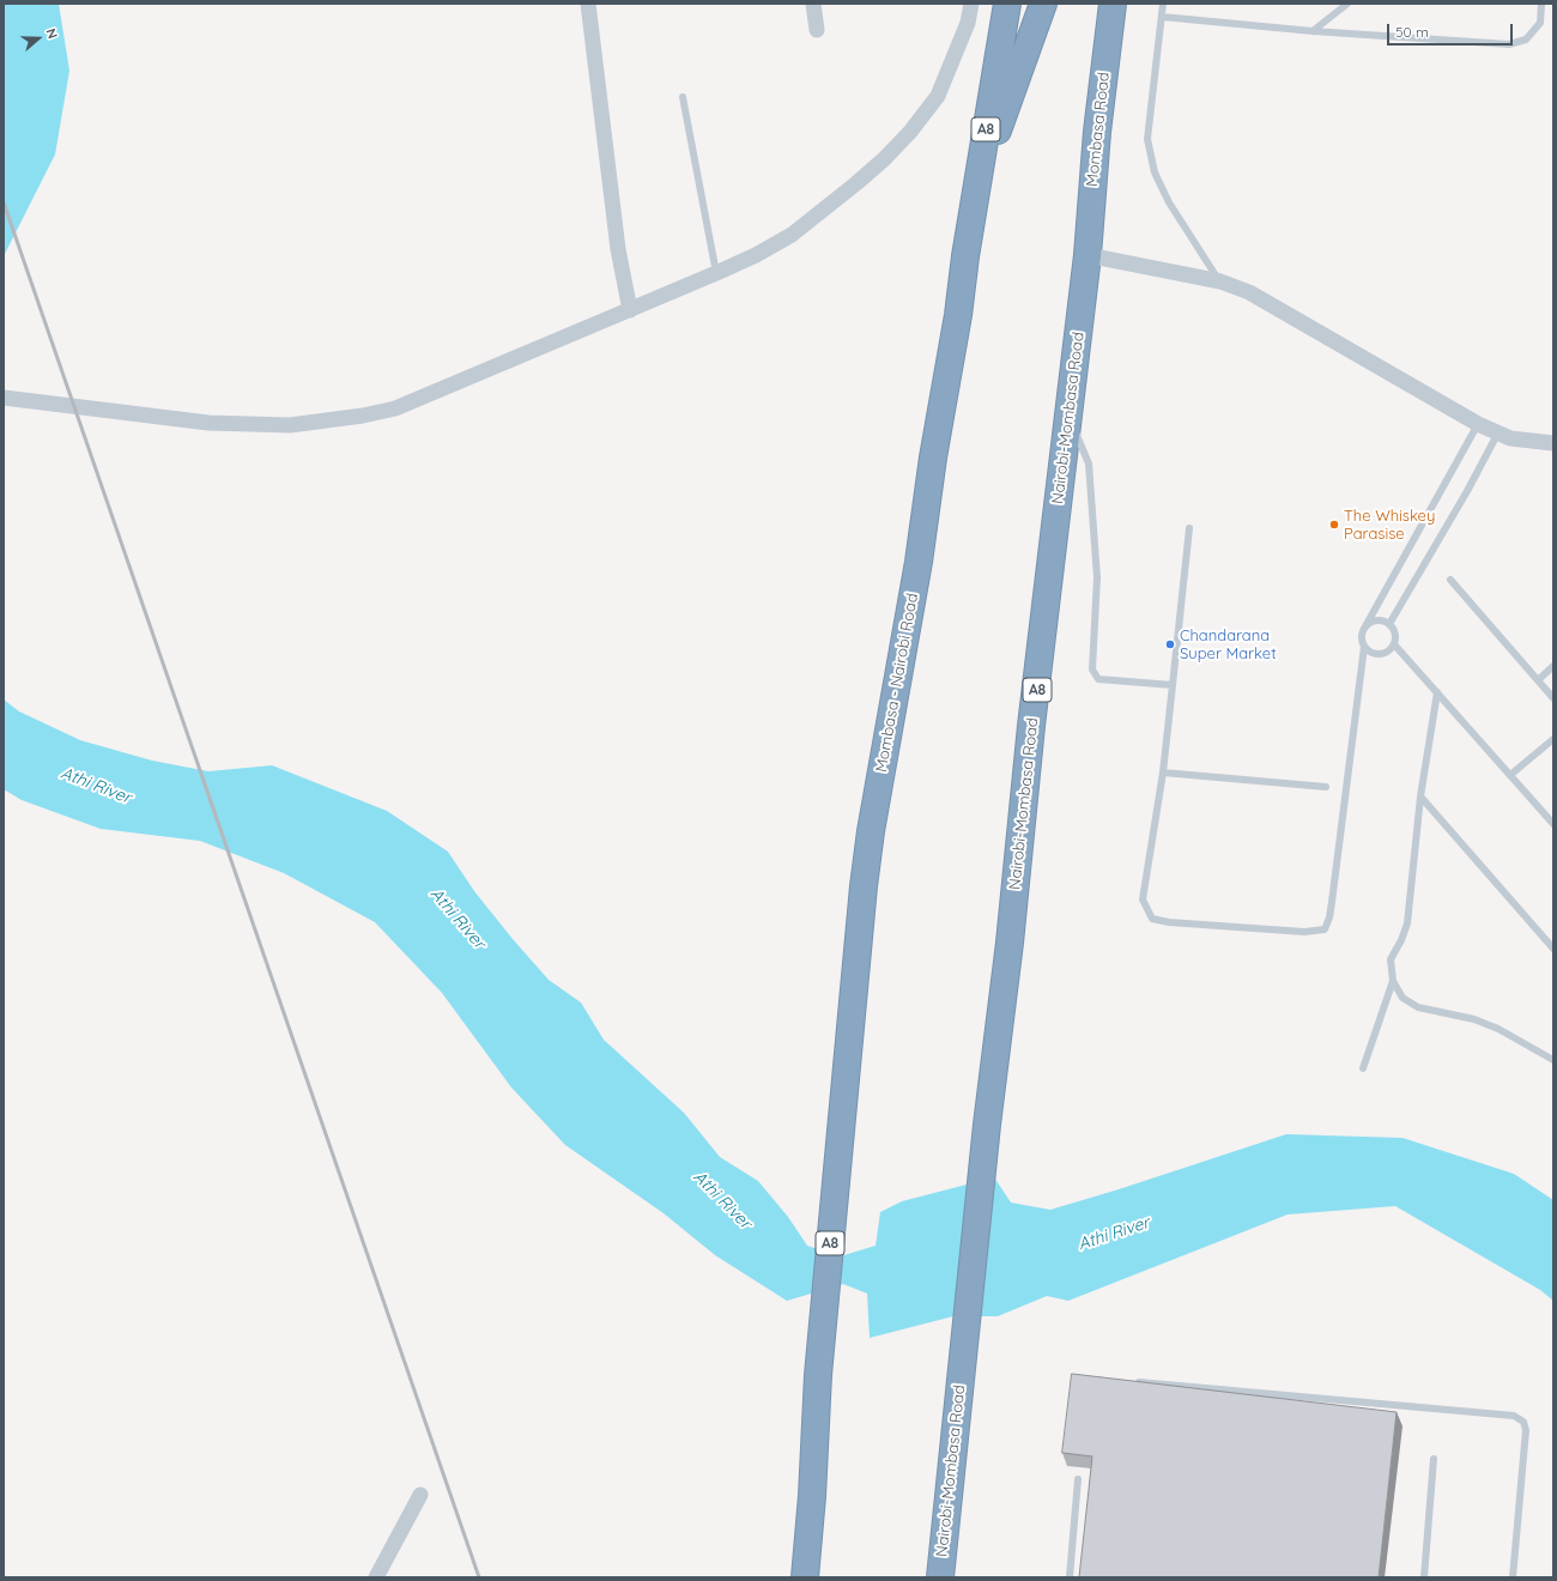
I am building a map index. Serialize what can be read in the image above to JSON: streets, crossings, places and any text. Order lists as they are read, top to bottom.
{
  "streets": {
    "highway": [
      "A8",
      "Mombasa Road",
      "Nairobi-Mombasa Road",
      "Mombasa - Nairobi Road"
    ]
  },
  "crossings": [
    ["A8", "Mombasa - Nairobi Road"],
    ["Mombasa Road", "Nairobi-Mombasa Road"]
  ],
  "water": ["Athi River"],
  "places": ["The Whiskey Parasise", "Chandarana Super Market"],
  "scale_bar": "50 m",
  "north": "right"
}
